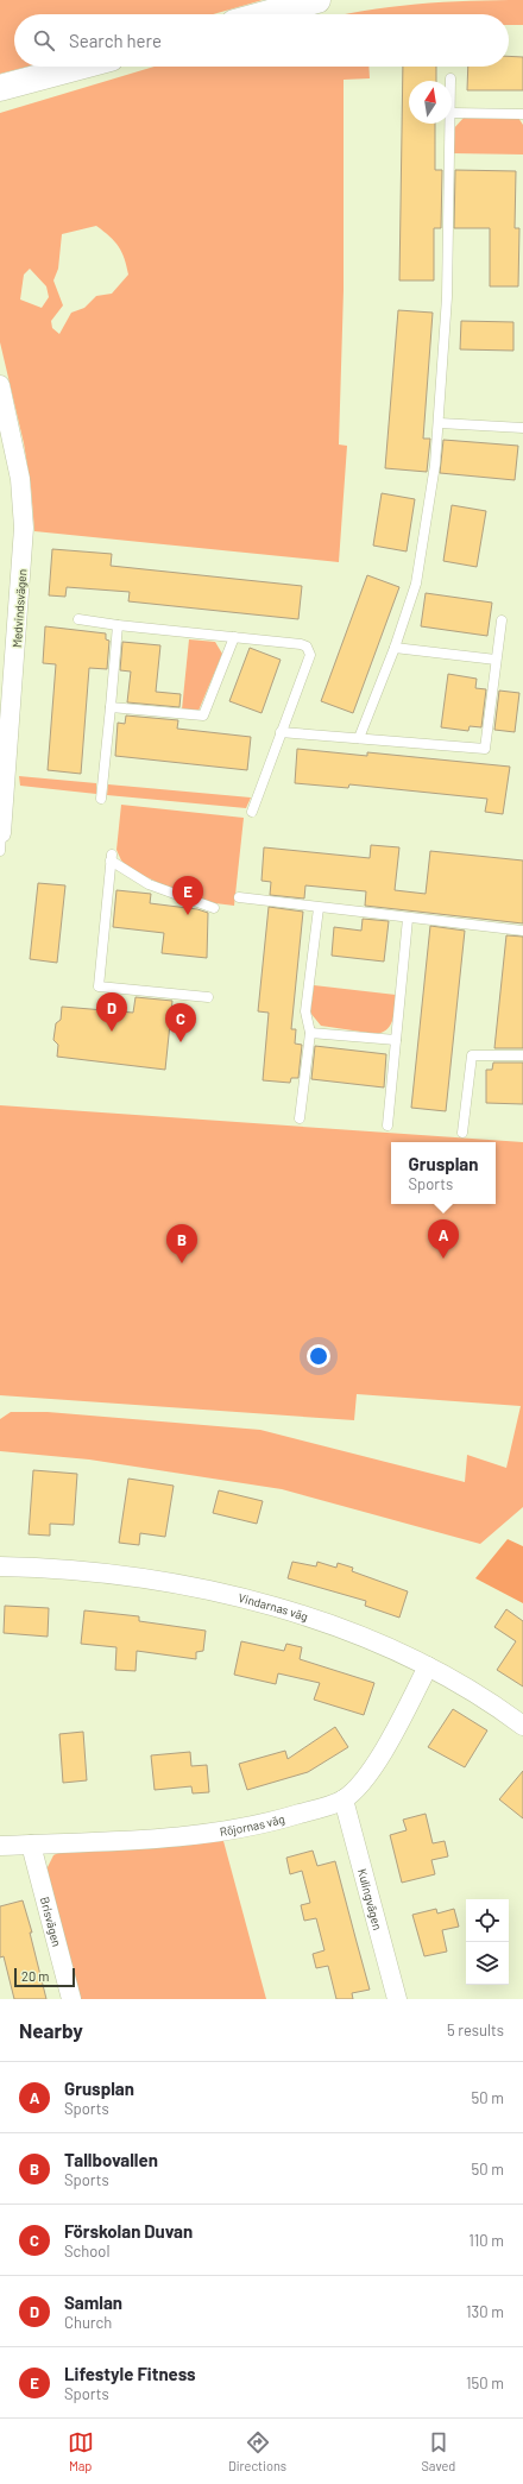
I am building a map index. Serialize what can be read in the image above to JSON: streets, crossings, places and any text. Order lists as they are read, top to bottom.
{
  "streets": {
    "street": [
      "Medvindsvägen",
      "Vindarnas väg",
      "Röjornas väg",
      "Kulingvägen",
      "Brisvägen"
    ]
  },
  "crossings": [
    ["Vindarnas väg", "Röjornas väg"],
    ["Röjornas väg", "Kulingvägen"],
    ["Röjornas väg", "Brisvägen"]
  ],
  "scale_bar": "20 m",
  "north": "top",
  "page": {
    "search": "Search here",
    "pins": [
      "E",
      "D",
      "C",
      "A",
      "B"
    ],
    "popup": ["Grusplan", "Sports"],
    "scale": "20 m",
    "heading": ["Nearby", "5 results"],
    "list": [
      {
        "mark": "A",
        "name": "Grusplan",
        "note": "Sports",
        "value": "50 m"
      },
      {
        "mark": "B",
        "name": "Tallbovallen",
        "note": "Sports",
        "value": "50 m"
      },
      {
        "mark": "C",
        "name": "Förskolan Duvan",
        "note": "School",
        "value": "110 m"
      },
      {
        "mark": "D",
        "name": "Samlan",
        "note": "Church",
        "value": "130 m"
      },
      {
        "mark": "E",
        "name": "Lifestyle Fitness",
        "note": "Sports",
        "value": "150 m"
      }
    ],
    "nav": ["Map", "Directions", "Saved"]
  }
}
